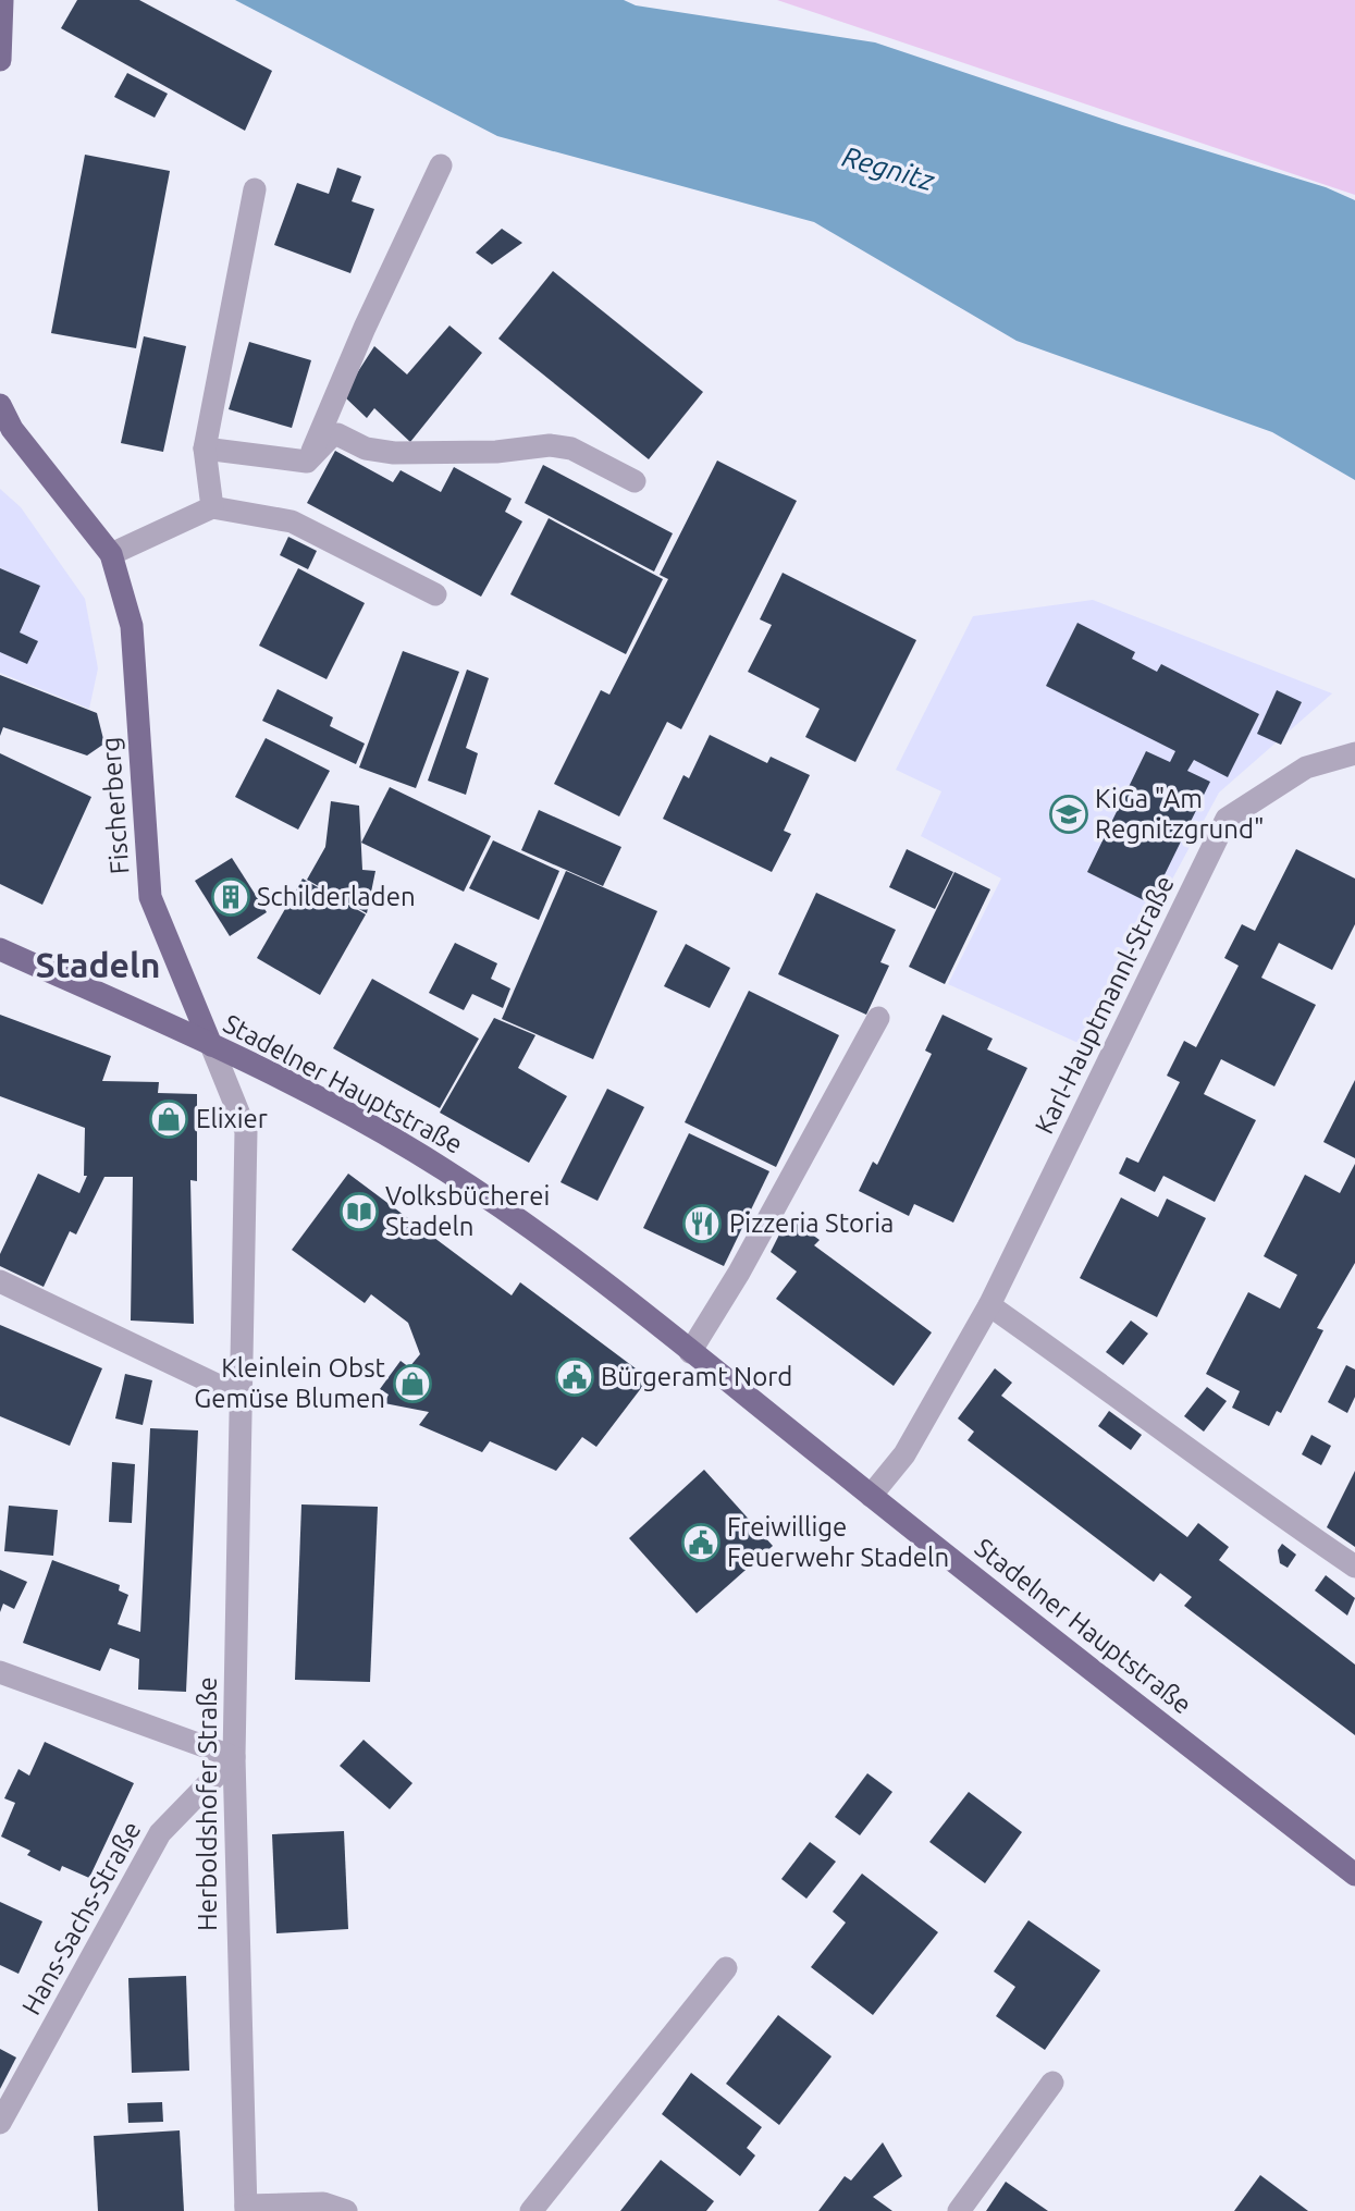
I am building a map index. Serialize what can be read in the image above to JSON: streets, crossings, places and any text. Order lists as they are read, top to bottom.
{
  "streets": {
    "main road": ["Fischerberg", "Stadelner Hauptstraße"],
    "street": ["Karl-Hauptmannl-Straße", "Herboldshofer Straße", "Hans-Sachs-Straße"]
  },
  "crossings": [
    ["Fischerberg", "Stadelner Hauptstraße"],
    ["Fischerberg", "Herboldshofer Straße"],
    ["Karl-Hauptmannl-Straße", "Stadelner Hauptstraße"],
    ["Stadelner Hauptstraße", "Herboldshofer Straße"],
    ["Herboldshofer Straße", "Hans-Sachs-Straße"]
  ],
  "districts": ["Stadeln"],
  "water": ["Regnitz"],
  "places": {
    "school or university": ["KiGa \"Am Regnitzgrund\""],
    "building": ["Schilderladen"],
    "shop": ["Elixier", "Kleinlein Obst Gemüse Blumen"],
    "library": ["Volksbücherei Stadeln"],
    "restaurant": ["Pizzeria Storia"],
    "public building": ["Bürgeramt Nord", "Freiwillige Feuerwehr Stadeln"]
  }
}
